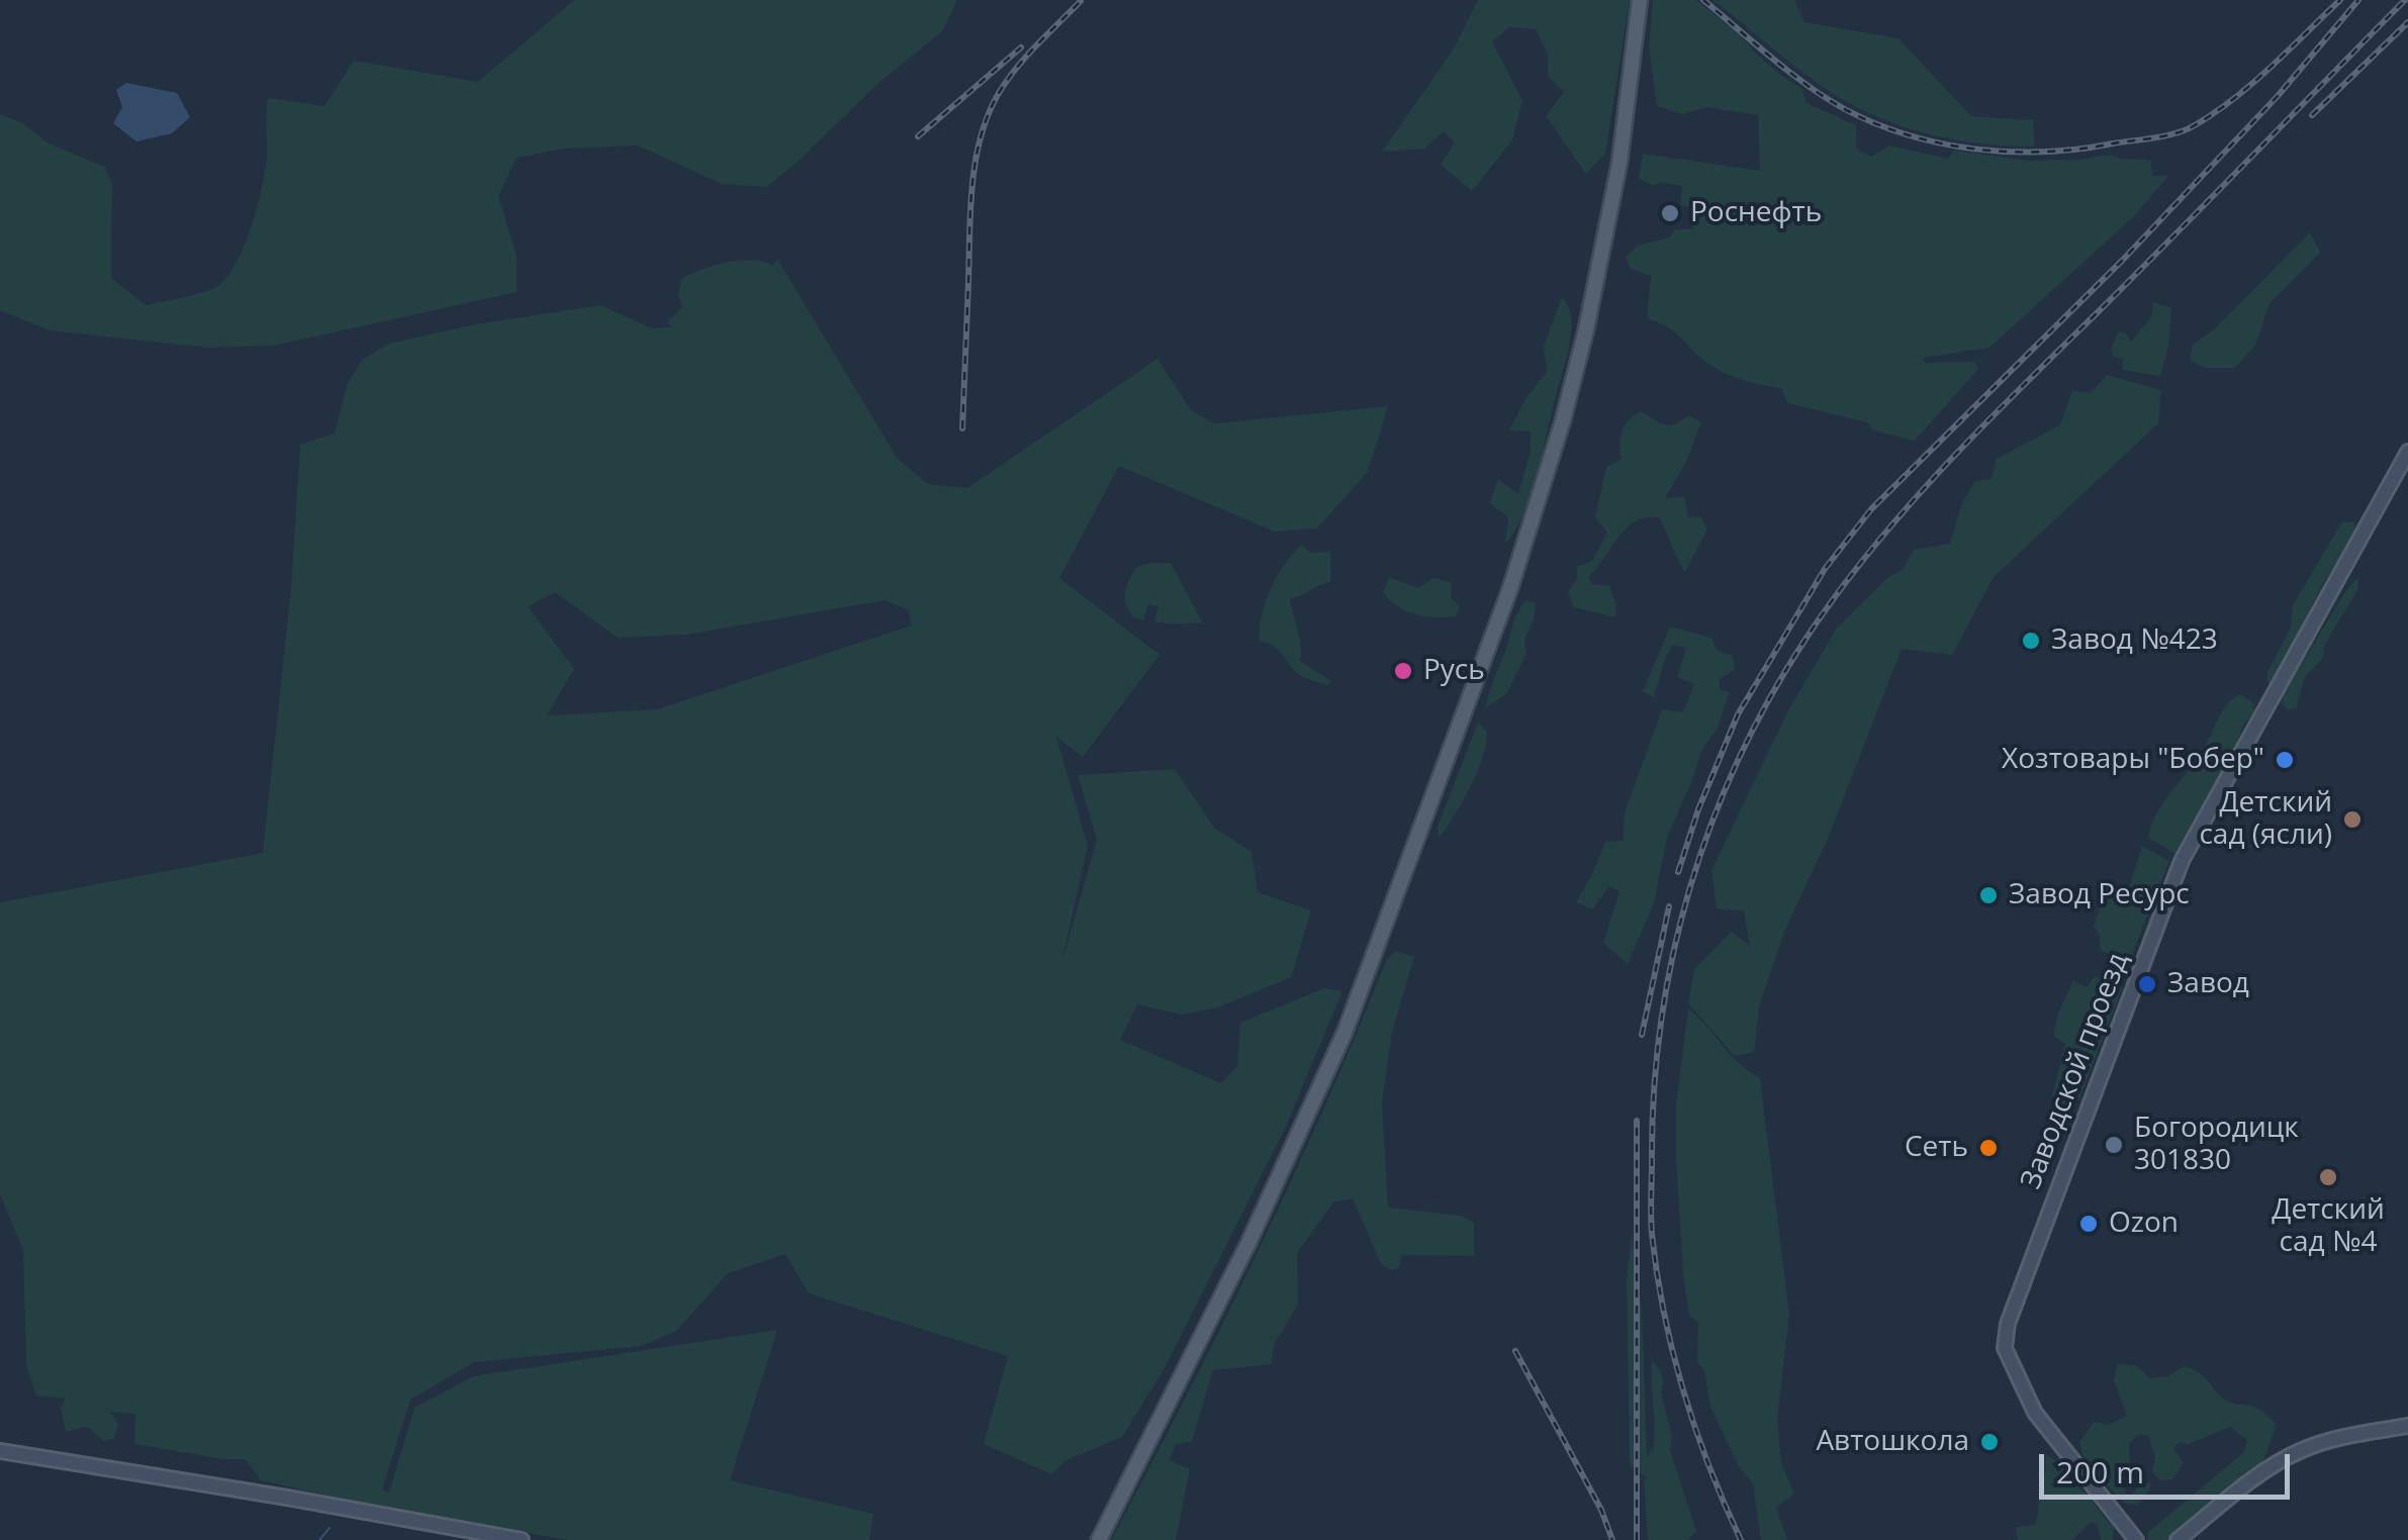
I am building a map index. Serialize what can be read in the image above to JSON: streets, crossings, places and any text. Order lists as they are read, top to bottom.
{
  "streets": {
    "street": ["Заводской проезд"]
  },
  "places": [
    "Роснефть",
    "Завод №423",
    "Русь",
    "Хозтовары \"Бобер\"",
    "Детский сад (ясли)",
    "Завод Ресурс",
    "Завод",
    "Богородицк 301830",
    "Сеть",
    "Детский сад №4",
    "Ozon",
    "Автошкола"
  ],
  "scale_bar": "200 m"
}
